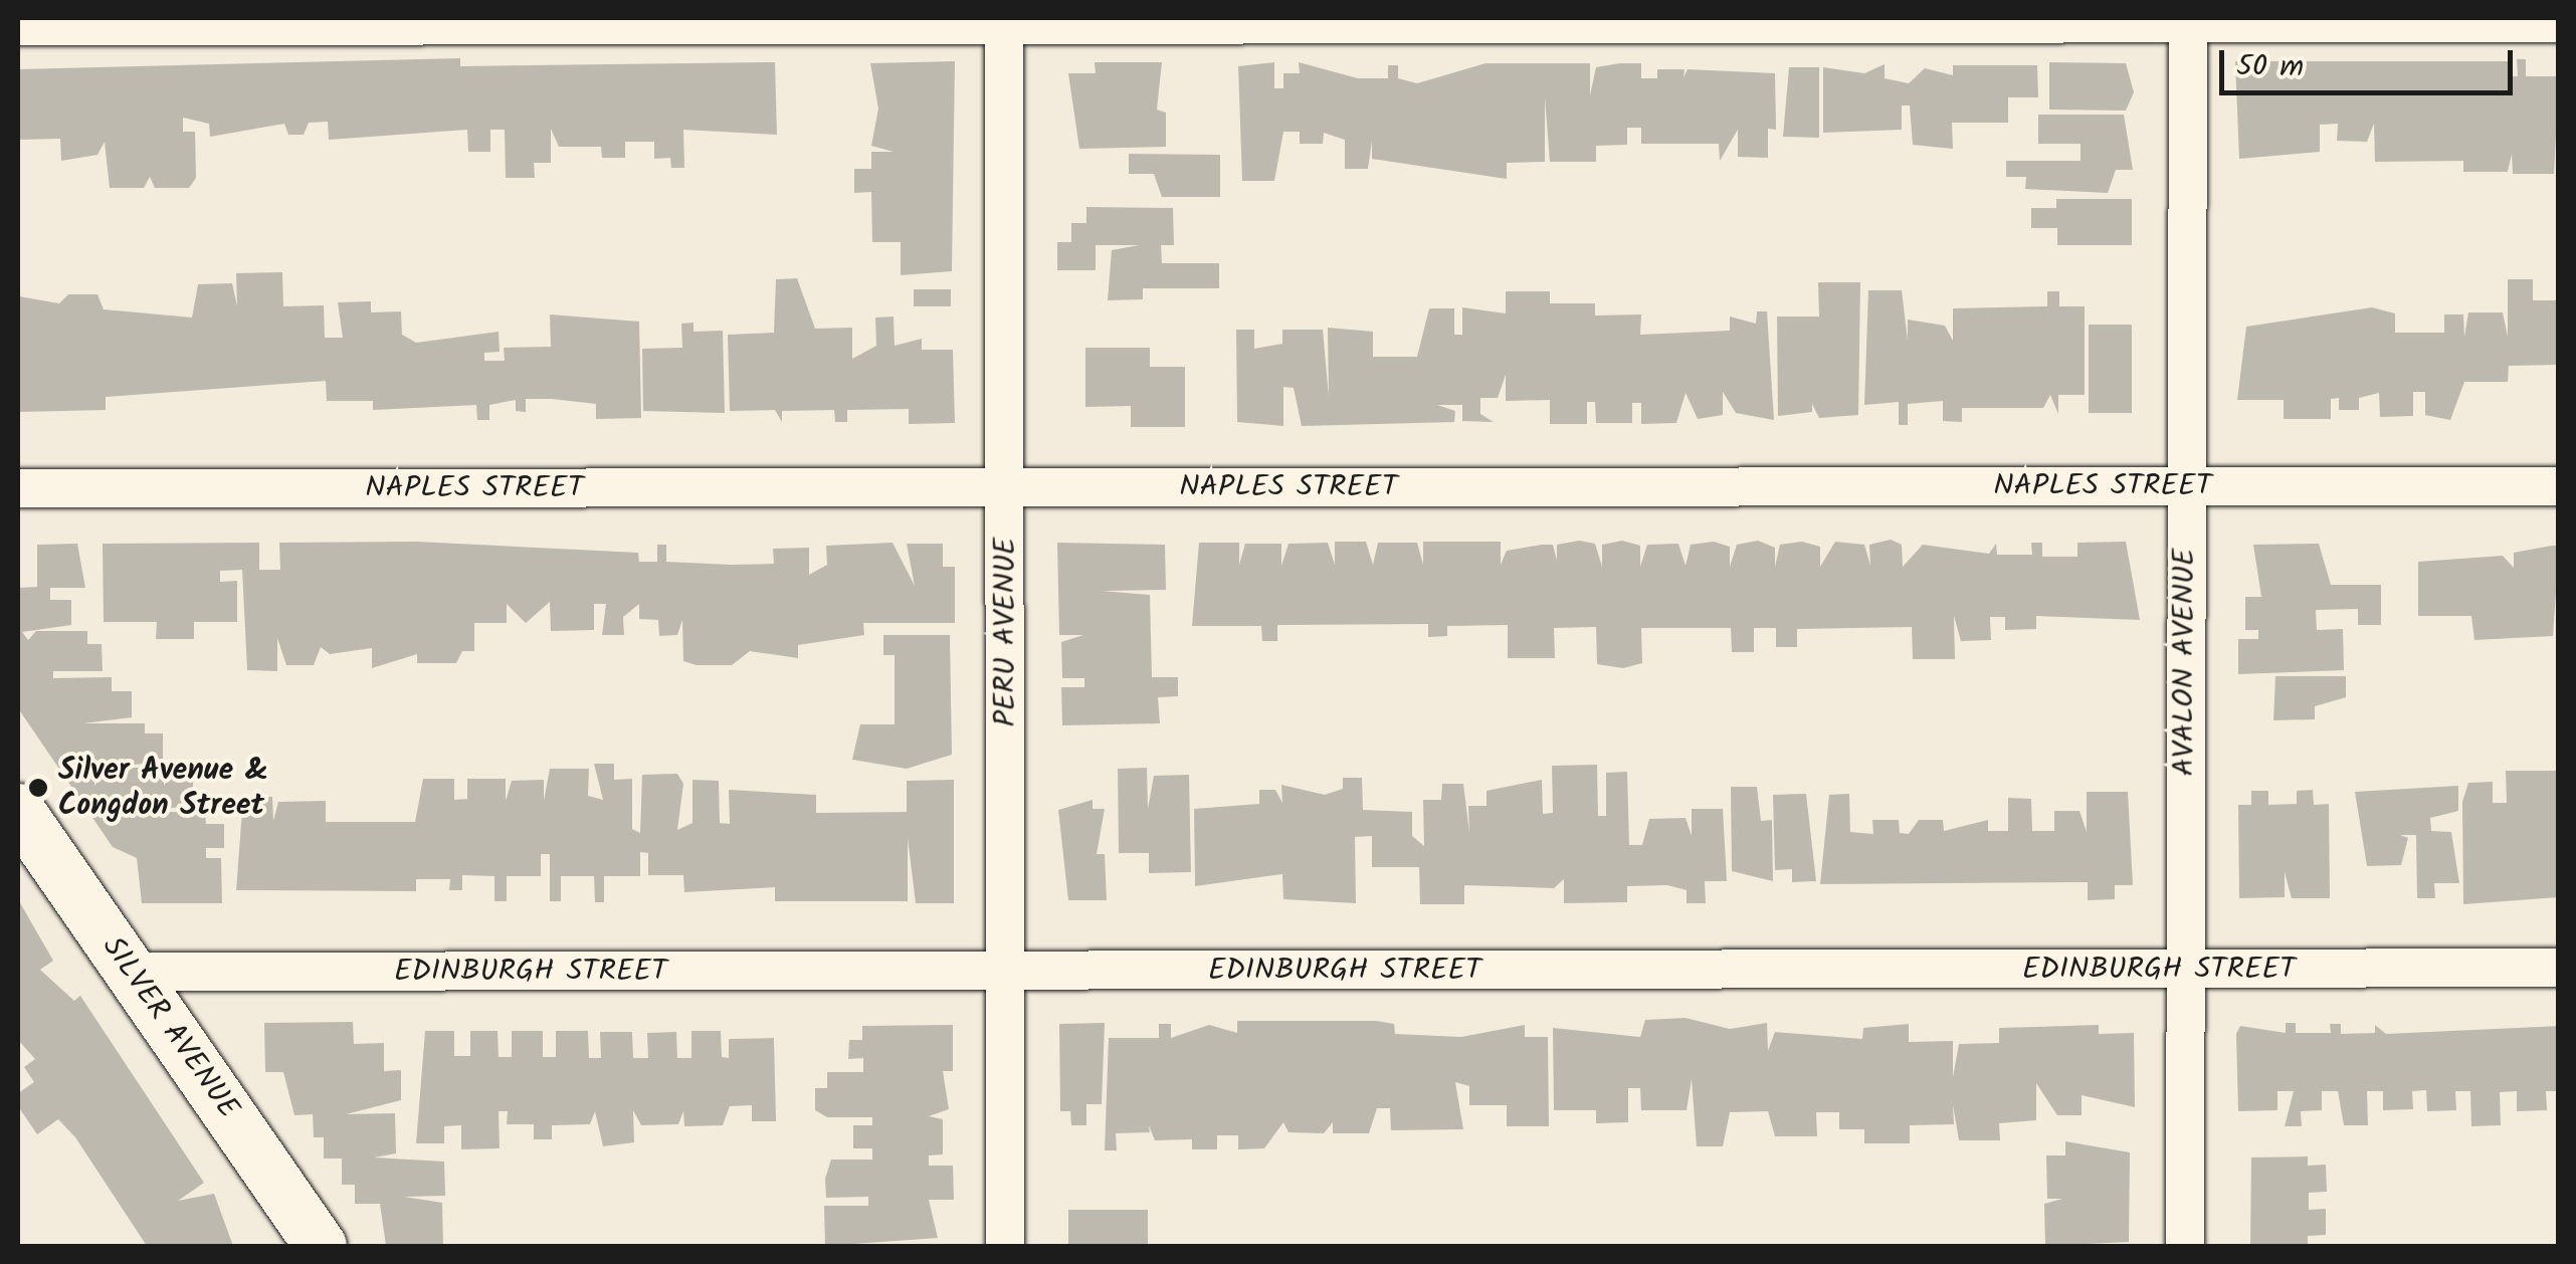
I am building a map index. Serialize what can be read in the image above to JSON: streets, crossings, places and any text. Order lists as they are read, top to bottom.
{
  "streets": {
    "main road": ["SILVER AVENUE"],
    "street": [
      "NAPLES STREET",
      "PERU AVENUE",
      "AVALON AVENUE",
      "EDINBURGH STREET"
    ]
  },
  "crossings": [
    ["NAPLES STREET", "PERU AVENUE"],
    ["NAPLES STREET", "AVALON AVENUE"],
    ["PERU AVENUE", "EDINBURGH STREET"],
    ["AVALON AVENUE", "EDINBURGH STREET"],
    ["EDINBURGH STREET", "SILVER AVENUE"]
  ],
  "places": ["Silver Avenue & Congdon Street"],
  "scale_bar": "50 m"
}
